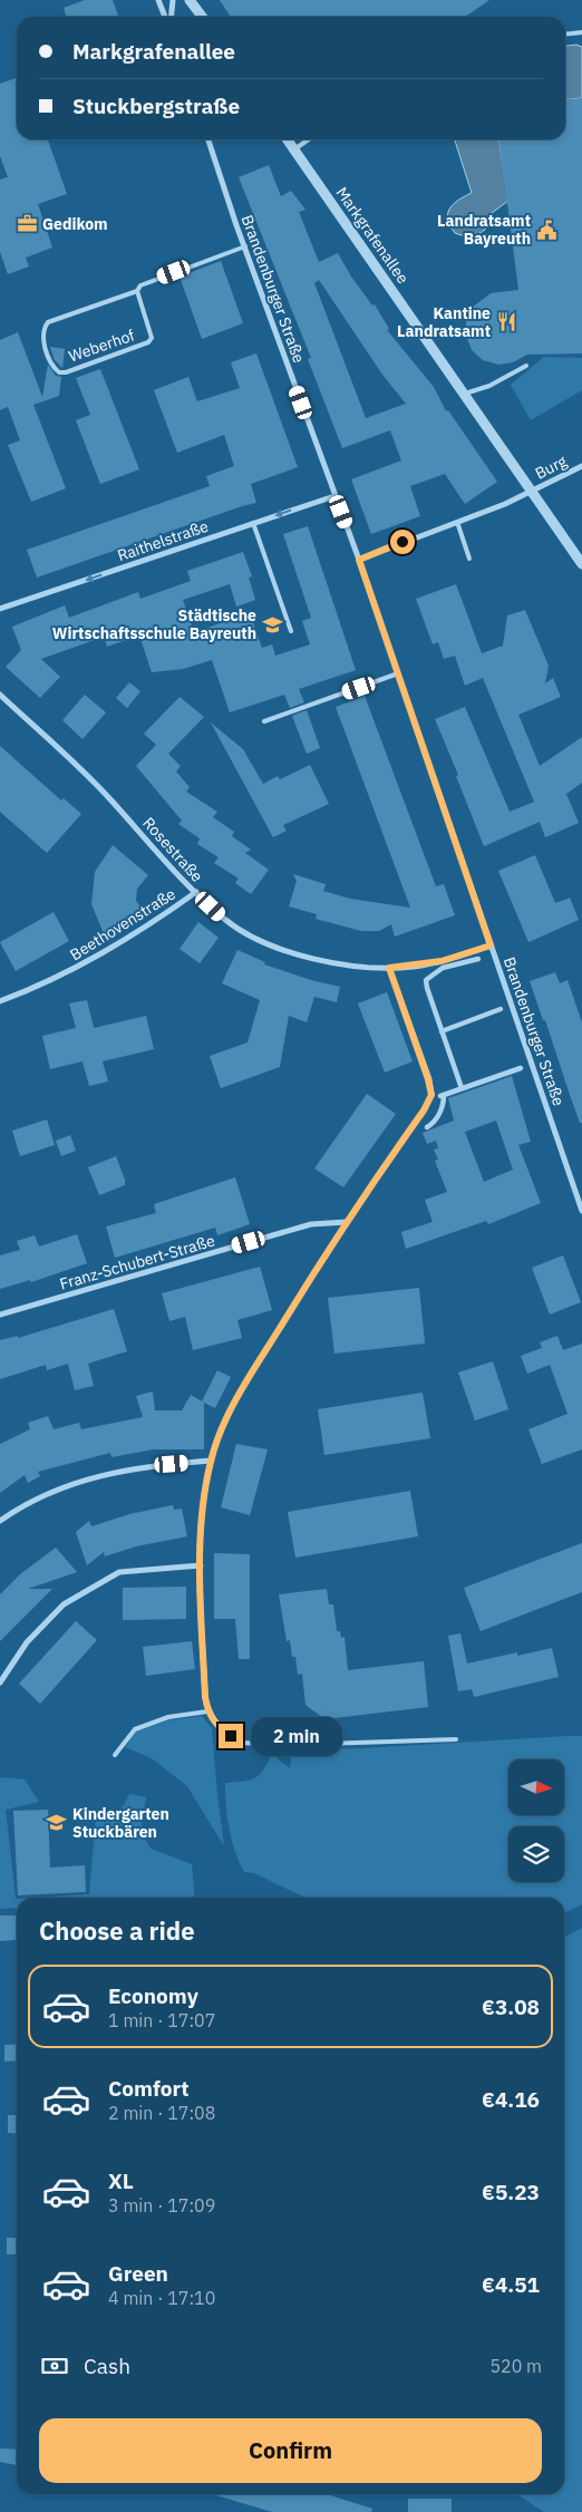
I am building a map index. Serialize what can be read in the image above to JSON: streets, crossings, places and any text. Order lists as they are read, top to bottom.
{
  "streets": {
    "street": [
      "Markgrafenallee",
      "Brandenburger Straße",
      "Burg",
      "Raithelstraße",
      "Rosestraße",
      "Beethovenstraße",
      "Franz-Schubert-Straße"
    ],
    "lane": ["Weberhof"]
  },
  "crossings": [
    ["Markgrafenallee", "Burg"],
    ["Brandenburger Straße", "Weberhof"],
    ["Brandenburger Straße", "Raithelstraße"],
    ["Brandenburger Straße", "Rosestraße"],
    ["Rosestraße", "Beethovenstraße"]
  ],
  "one_way": ["Raithelstraße"],
  "places": {
    "office": ["Gedikom"],
    "public building": ["Landratsamt Bayreuth"],
    "restaurant": ["Kantine Landratsamt"],
    "school or university": ["Städtische Wirtschaftsschule Bayreuth", "Kindergarten Stuckbären"]
  },
  "north": "right",
  "page": {
    "banner": ["Markgrafenallee", "Stuckbergstraße"],
    "bubble": "2 min",
    "heading": "Choose a ride",
    "list": [
      {
        "name": "Economy",
        "note": "1 min · 17:07",
        "value": "€3.08"
      },
      {
        "name": "Comfort",
        "note": "2 min · 17:08",
        "value": "€4.16"
      },
      {
        "name": "XL",
        "note": "3 min · 17:09",
        "value": "€5.23"
      },
      {
        "name": "Green",
        "note": "4 min · 17:10",
        "value": "€4.51"
      }
    ],
    "pay": ["Cash", "520 m"],
    "buttons": "Confirm"
  }
}
